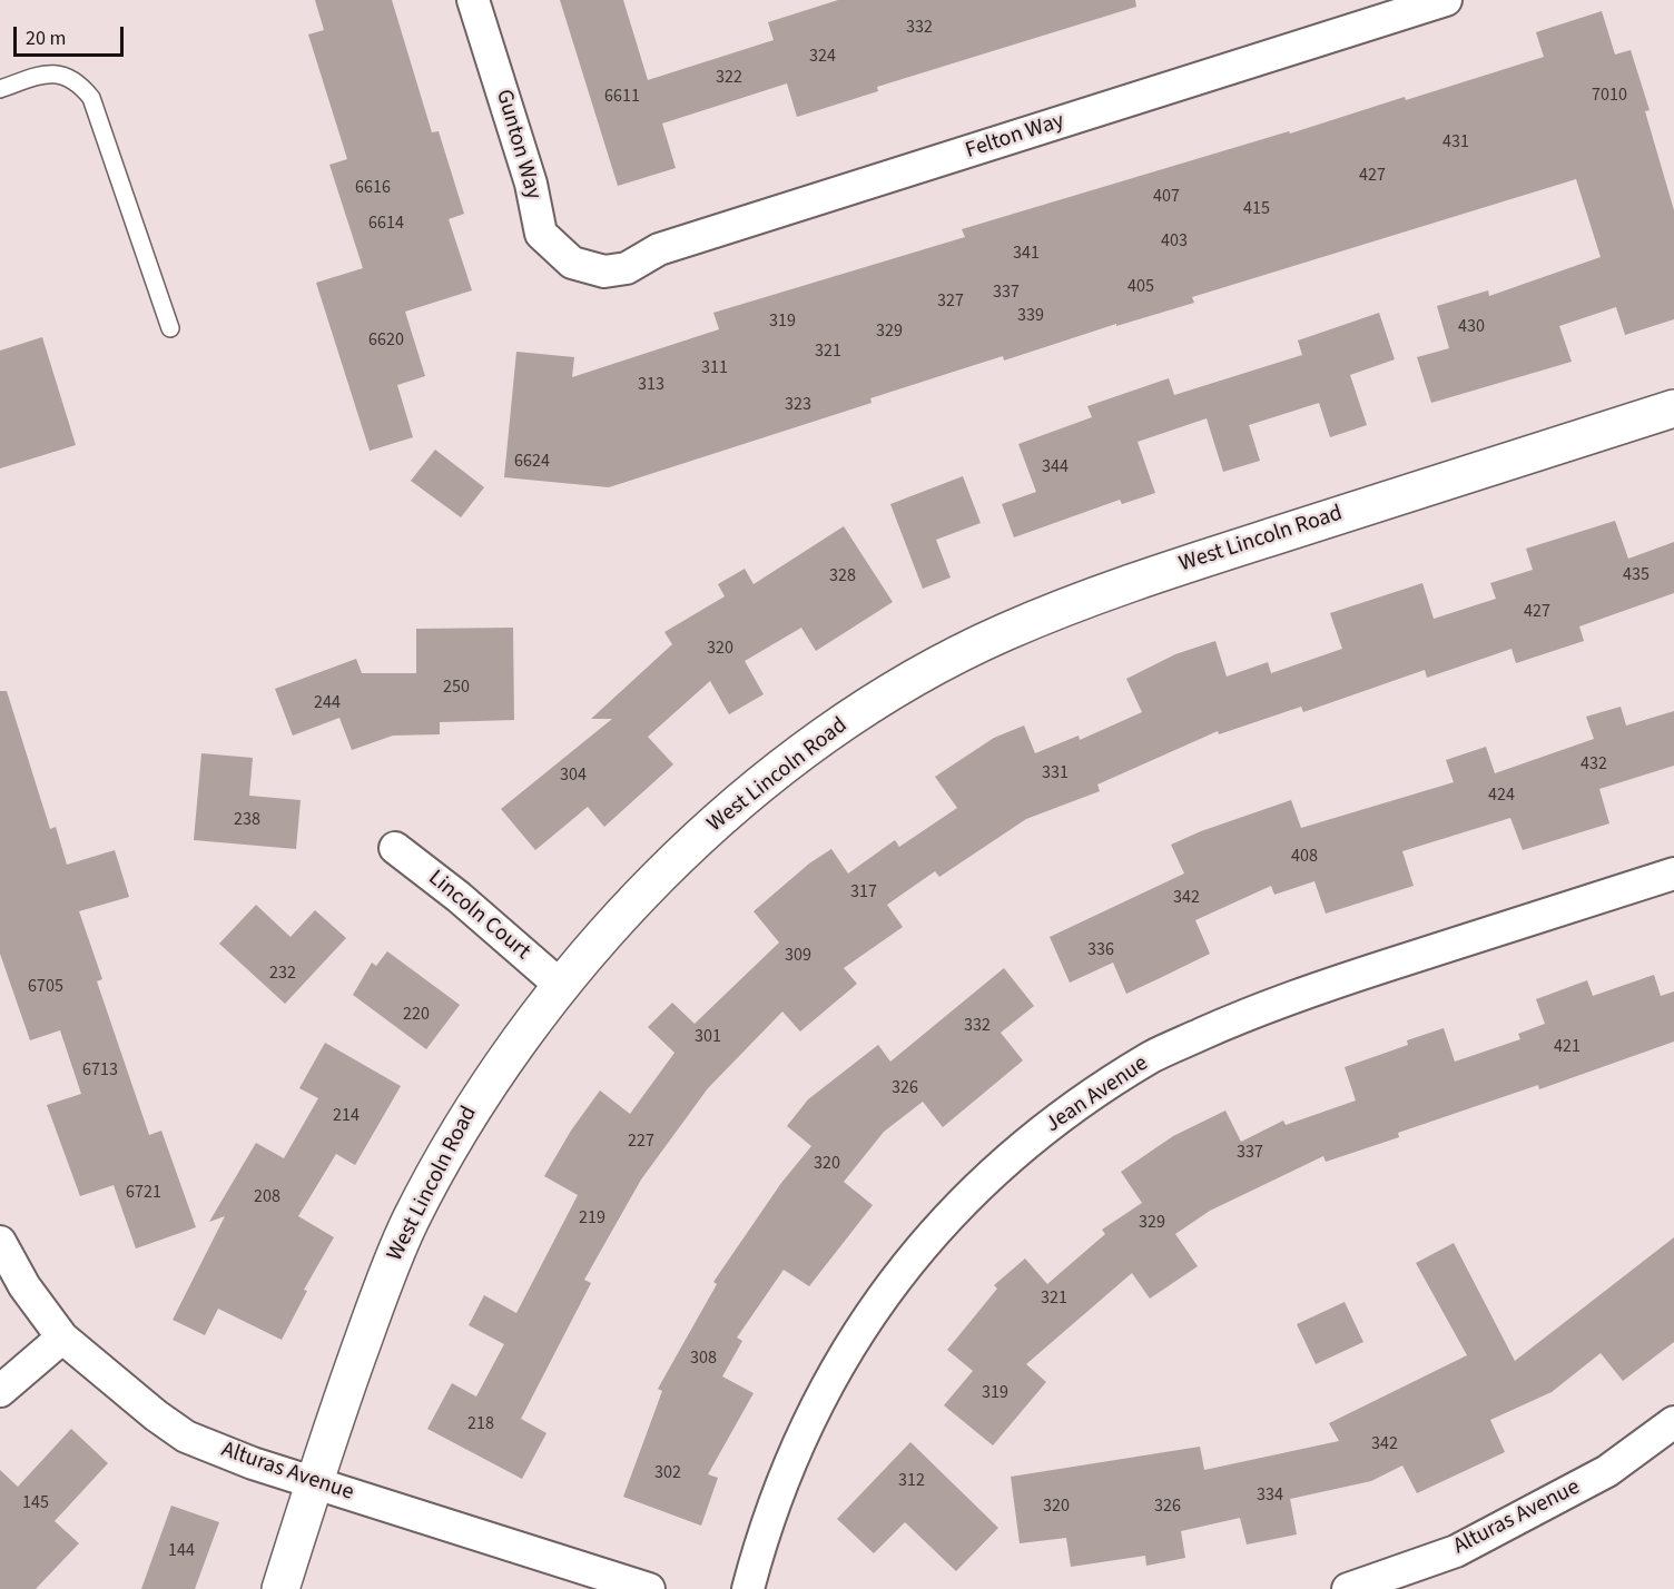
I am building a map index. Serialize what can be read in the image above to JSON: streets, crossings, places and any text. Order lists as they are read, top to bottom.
{
  "streets": {
    "street": [
      "Felton Way",
      "Gunton Way",
      "West Lincoln Road",
      "Lincoln Court",
      "Jean Avenue",
      "Alturas Avenue"
    ]
  },
  "crossings": [
    ["Felton Way", "Gunton Way"],
    ["West Lincoln Road", "Lincoln Court"],
    ["West Lincoln Road", "Alturas Avenue"]
  ],
  "house_numbers": [
    "332",
    "324",
    "322",
    "7010",
    "6611",
    "431",
    "427",
    "6616",
    "407",
    "415",
    "6614",
    "403",
    "341",
    "405",
    "337",
    "327",
    "339",
    "319",
    "430",
    "329",
    "6620",
    "321",
    "311",
    "313",
    "323",
    "6624",
    "344",
    "435",
    "328",
    "427",
    "320",
    "250",
    "244",
    "432",
    "331",
    "304",
    "424",
    "238",
    "408",
    "317",
    "342",
    "336",
    "309",
    "232",
    "6705",
    "220",
    "332",
    "301",
    "421",
    "6713",
    "326",
    "214",
    "227",
    "337",
    "320",
    "6721",
    "208",
    "219",
    "329",
    "321",
    "308",
    "319",
    "218",
    "342",
    "302",
    "312",
    "334",
    "145",
    "320",
    "326",
    "144"
  ],
  "scale_bar": "20 m"
}
